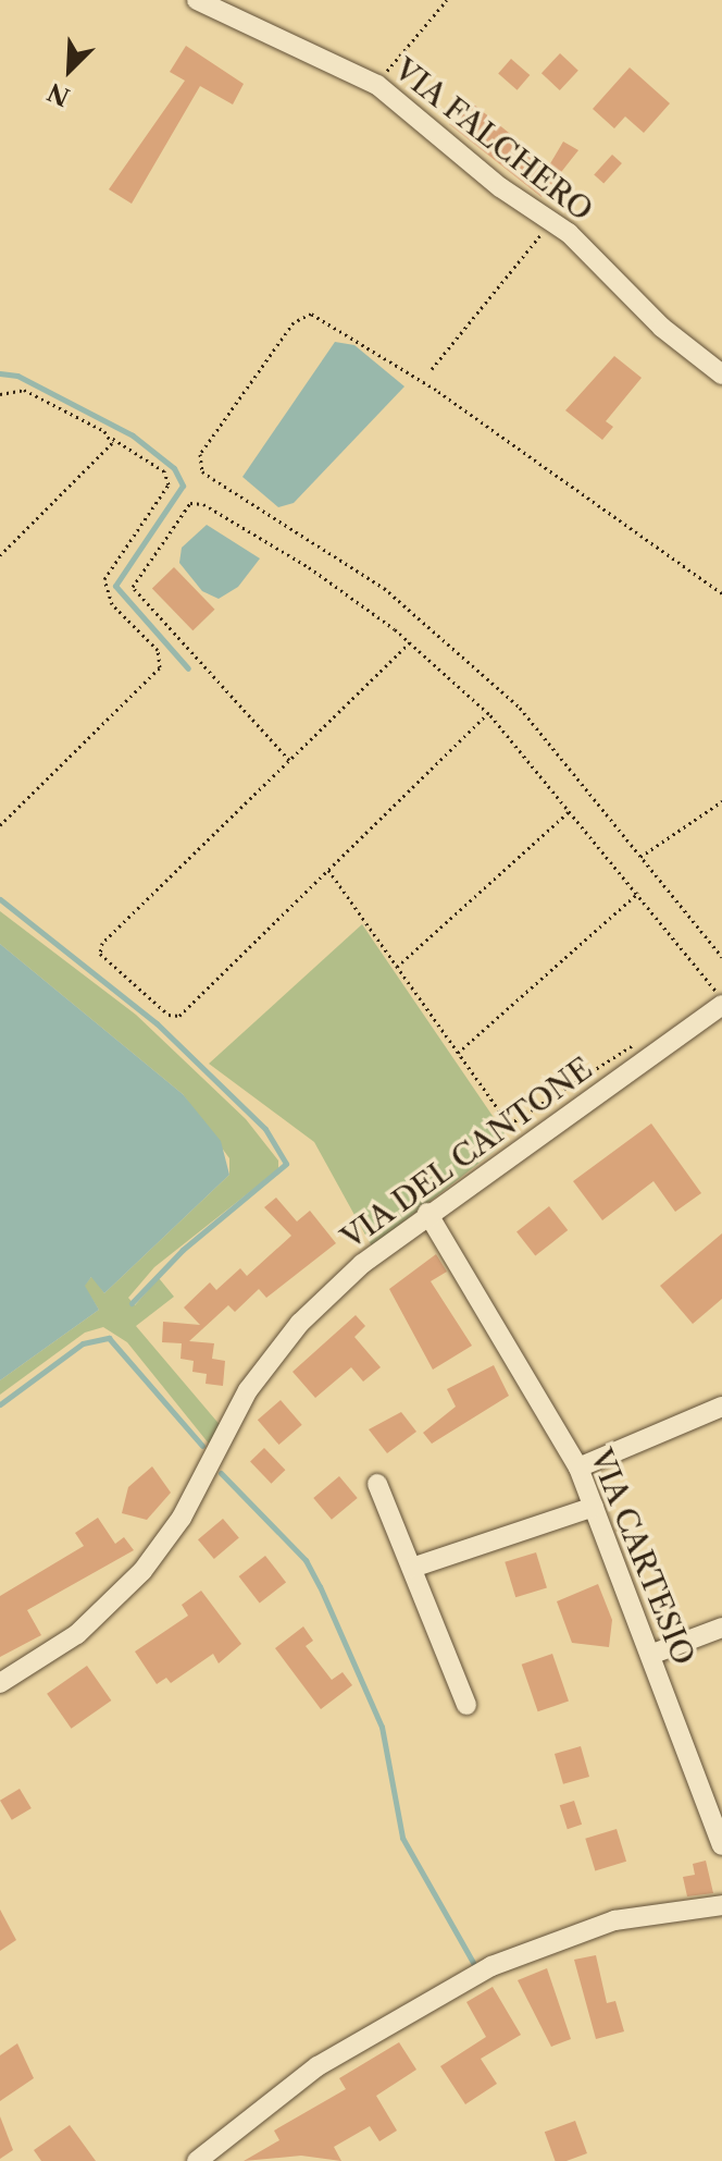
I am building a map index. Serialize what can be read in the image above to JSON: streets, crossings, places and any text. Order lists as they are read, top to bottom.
{
  "streets": {
    "street": ["VIA FALCHERO", "VIA DEL CANTONE", "VIA CARTESIO"]
  },
  "crossings": [
    ["VIA DEL CANTONE", "VIA CARTESIO"]
  ],
  "north": "bottom left"
}
